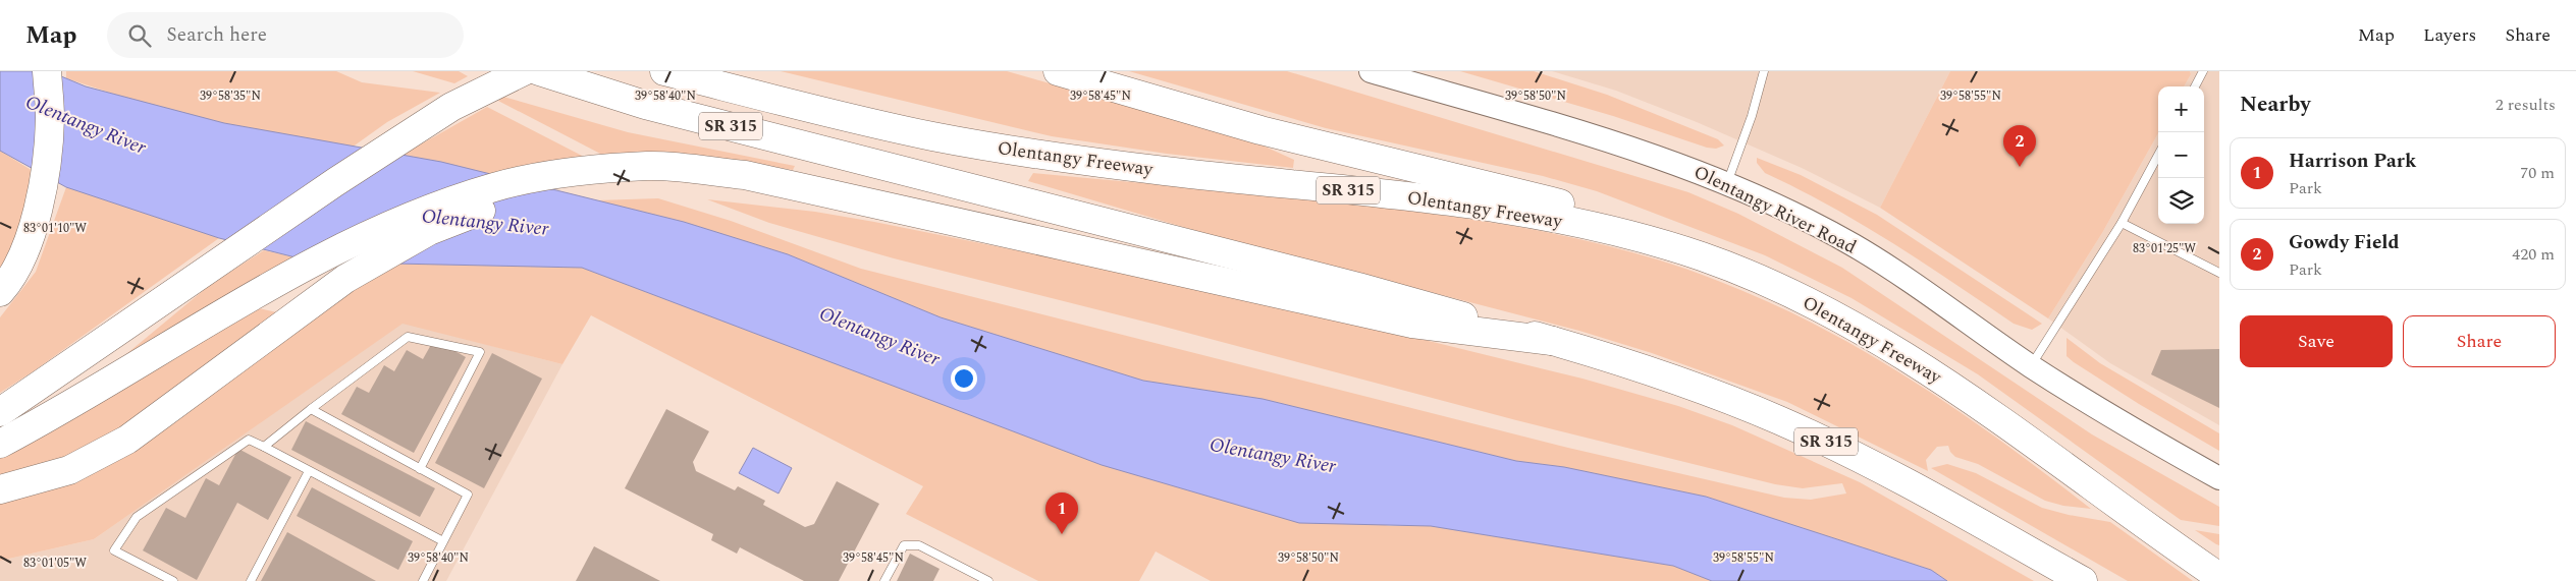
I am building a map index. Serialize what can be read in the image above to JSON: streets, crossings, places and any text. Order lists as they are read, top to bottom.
{
  "streets": {
    "highway": ["SR 315", "Olentangy Freeway"],
    "main road": ["Olentangy River Road"]
  },
  "water": ["Olentangy River"],
  "page": {
    "header": "Map",
    "search": "Search here",
    "nav": ["Map", "Layers", "Share"],
    "heading": ["Nearby", "2 results"],
    "map_buttons": ["+", "−"],
    "pins": ["2", "1"],
    "list": [
      {
        "mark": "1",
        "name": "Harrison Park",
        "note": "Park",
        "value": "70 m"
      },
      {
        "mark": "2",
        "name": "Gowdy Field",
        "note": "Park",
        "value": "420 m"
      }
    ],
    "buttons": ["Save", "Share"]
  },
  "coordinates": [
    "39°58'35\"N",
    "39°58'40\"N",
    "39°58'45\"N",
    "39°58'55\"N",
    "39°58'50\"N",
    "83°01'10\"W",
    "83°01'25\"W",
    "83°01'05\"W"
  ]
}
